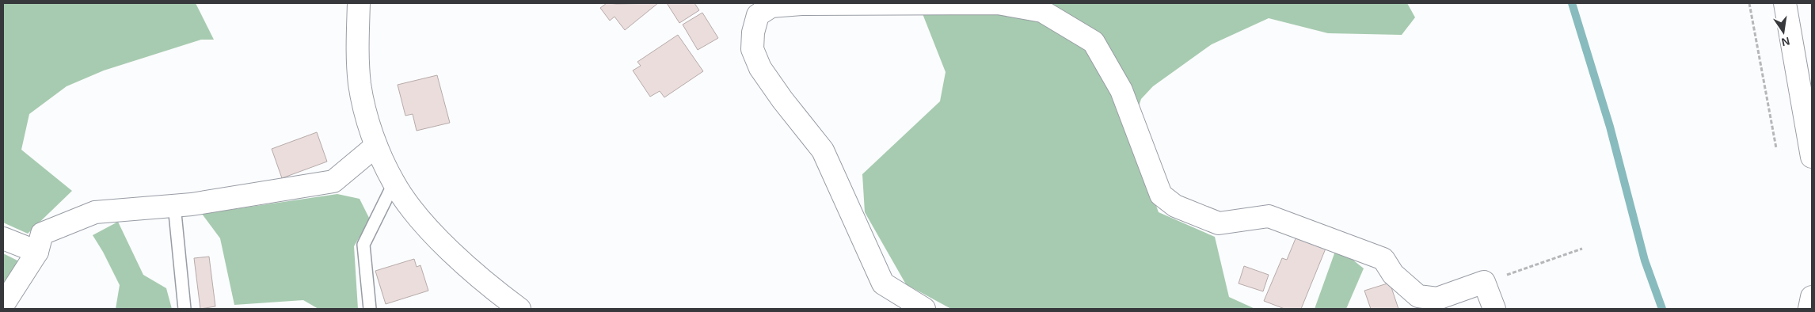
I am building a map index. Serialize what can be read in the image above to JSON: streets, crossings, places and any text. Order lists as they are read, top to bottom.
{
  "north": "bottom"
}
